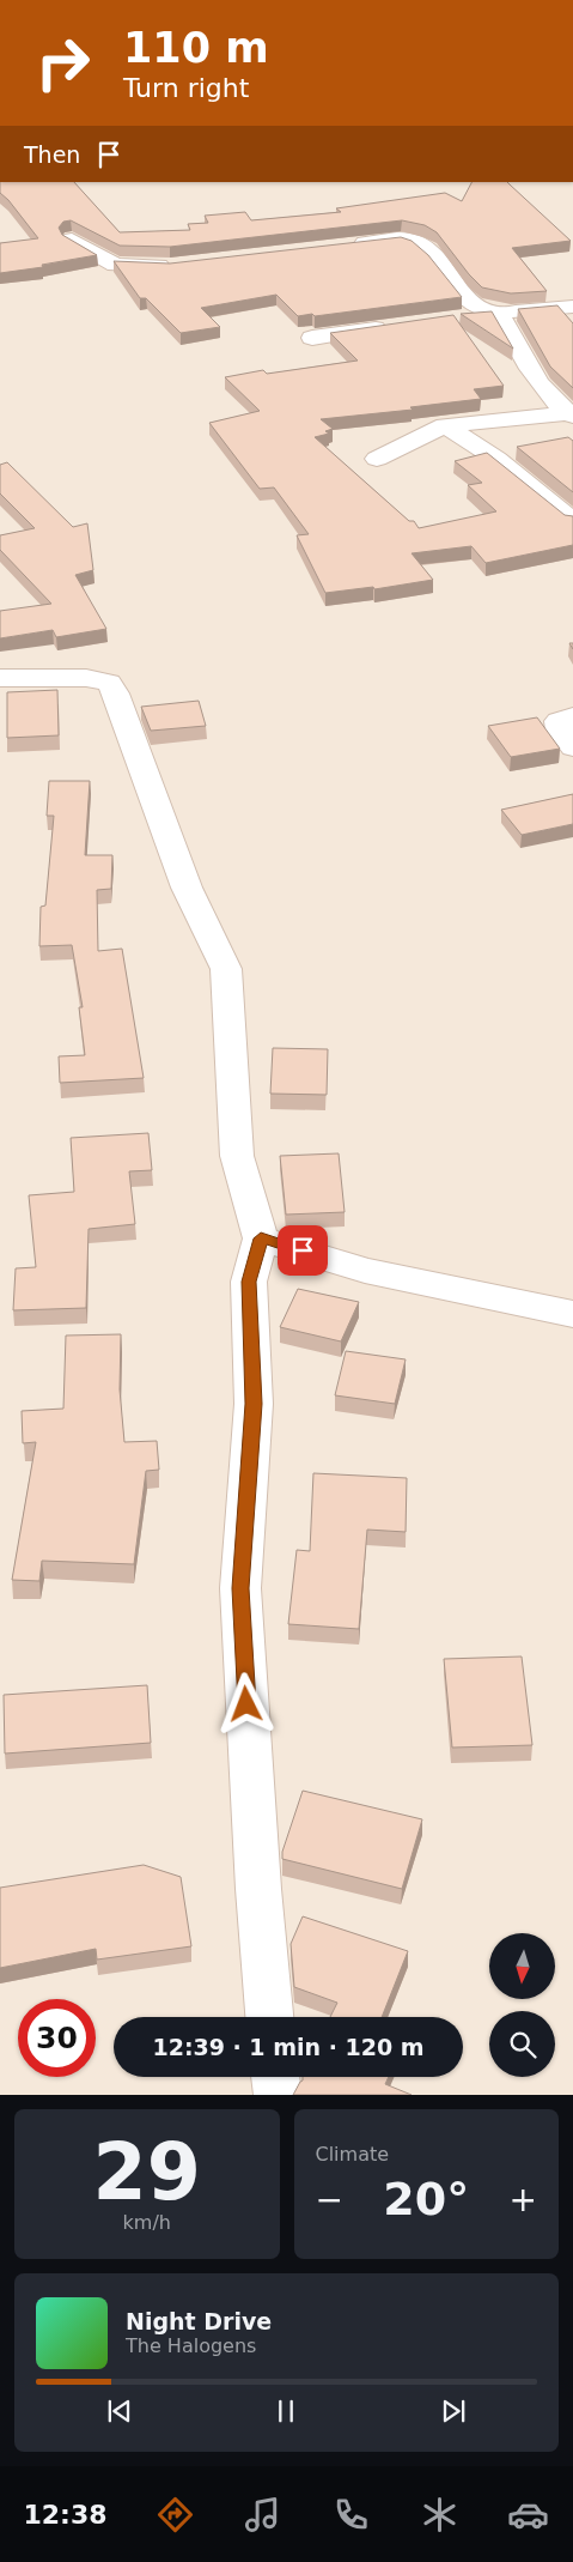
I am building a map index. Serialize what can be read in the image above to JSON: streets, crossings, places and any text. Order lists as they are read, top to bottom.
{
  "north": "bottom",
  "page": {
    "turn": ["110 m", "Turn right"],
    "then": "Then",
    "limit": "30",
    "trip": "12:39 · 1 min · 120 m",
    "tile": [
      ["29", "km/h"],
      "Climate"
    ],
    "heat": ["−", "20°", "+"],
    "song": ["Night Drive", "The Halogens"],
    "tabs": "12:38"
  }
}
